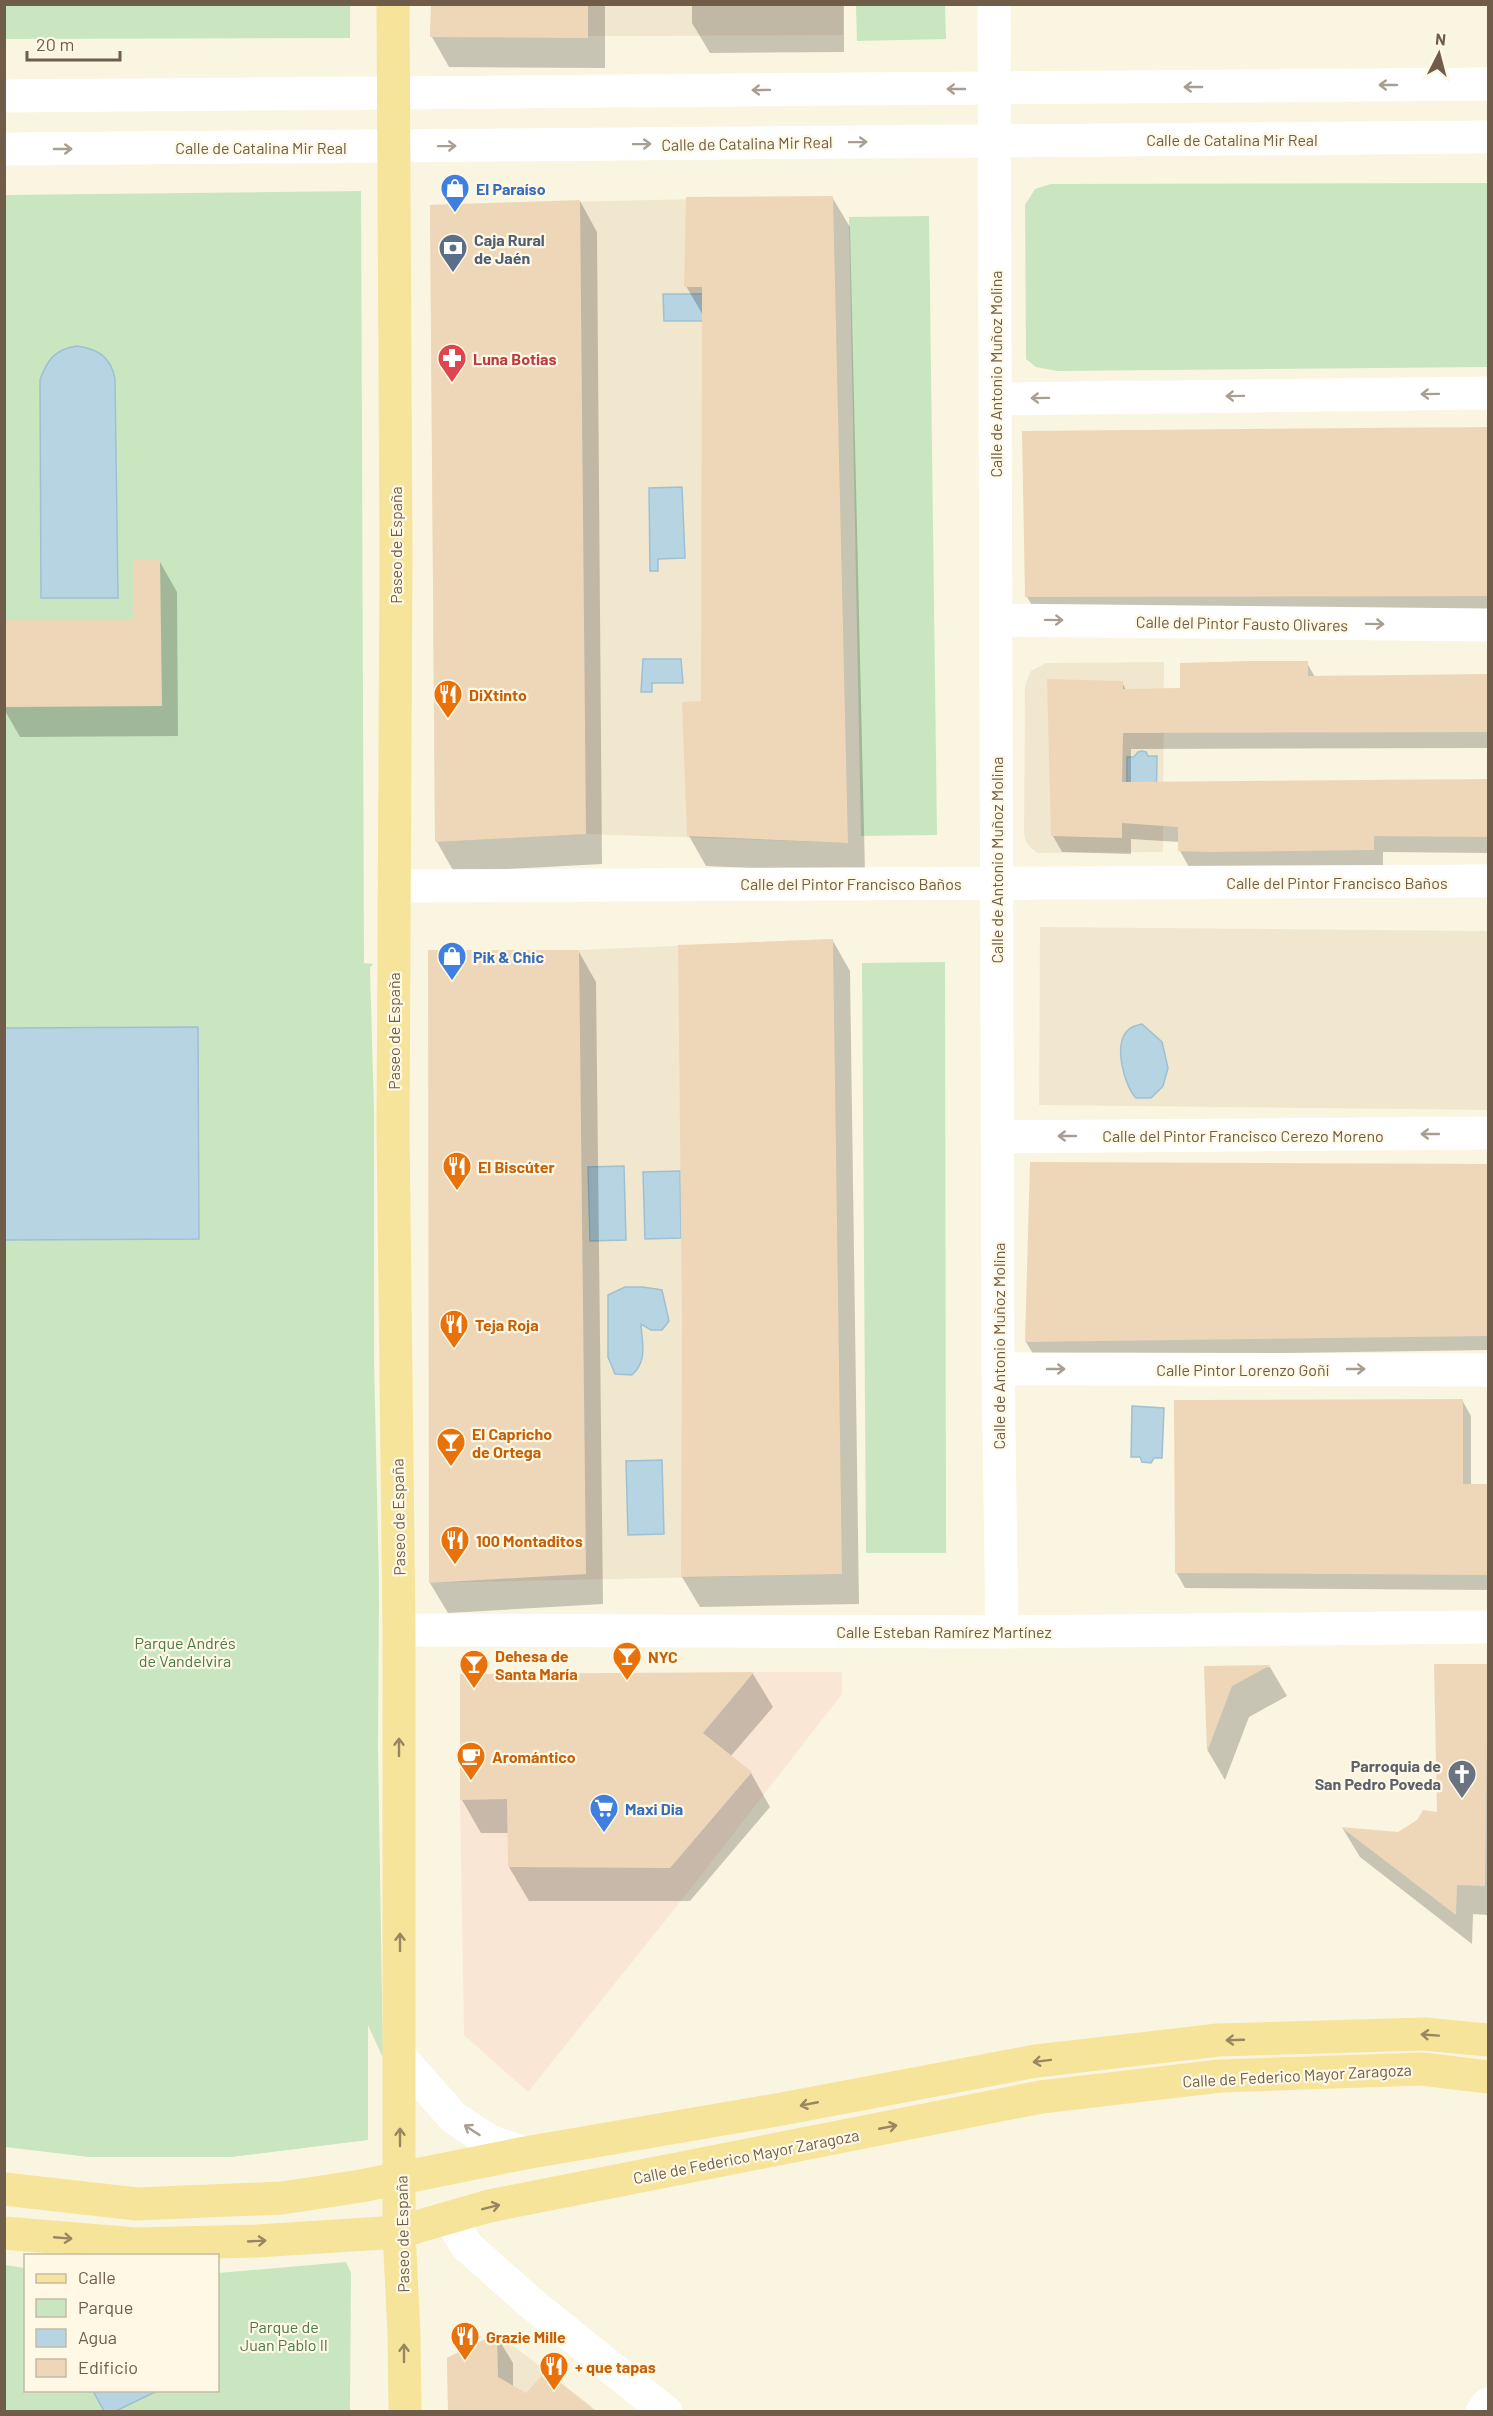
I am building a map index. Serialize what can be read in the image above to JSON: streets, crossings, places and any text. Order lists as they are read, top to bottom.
{
  "streets": {
    "main road": ["Paseo de España", "Calle de Federico Mayor Zaragoza"],
    "street": [
      "Calle de Catalina Mir Real",
      "Calle de Antonio Muñoz Molina",
      "Calle del Pintor Fausto Olivares",
      "Calle del Pintor Francisco Baños",
      "Calle del Pintor Francisco Cerezo Moreno",
      "Calle Pintor Lorenzo Goñi",
      "Calle Esteban Ramírez Martínez"
    ]
  },
  "crossings": [
    ["Calle de Catalina Mir Real", "Calle de Antonio Muñoz Molina"],
    ["Calle de Catalina Mir Real", "Paseo de España"],
    ["Calle de Antonio Muñoz Molina", "Calle del Pintor Fausto Olivares"],
    ["Calle de Antonio Muñoz Molina", "Calle del Pintor Francisco Baños"],
    ["Calle de Antonio Muñoz Molina", "Calle del Pintor Francisco Cerezo Moreno"],
    ["Calle de Antonio Muñoz Molina", "Calle Pintor Lorenzo Goñi"],
    ["Calle de Antonio Muñoz Molina", "Calle Esteban Ramírez Martínez"],
    ["Paseo de España", "Calle del Pintor Francisco Baños"],
    ["Paseo de España", "Calle Esteban Ramírez Martínez"],
    ["Paseo de España", "Calle de Federico Mayor Zaragoza"]
  ],
  "one_way": ["Calle del Pintor Francisco Cerezo Moreno", "Calle Pintor Lorenzo Goñi"],
  "parks": ["Parque Andrés de Vandelvira", "Parque de Juan Pablo II"],
  "places": {
    "shop": ["El Paraíso", "Pik & Chic"],
    "bank": ["Caja Rural de Jaén"],
    "pharmacy": ["Luna Botias"],
    "restaurant": [
      "DiXtinto",
      "El Biscúter",
      "Teja Roja",
      "100 Montaditos",
      "Grazie Mille",
      "+ que tapas"
    ],
    "bar": ["El Capricho de Ortega", "NYC", "Dehesa de Santa María"],
    "cafe": ["Aromántico"],
    "church": ["Parroquia de San Pedro Poveda"],
    "supermarket": ["Maxi Dia"]
  },
  "legend": [
    "Calle",
    "Parque",
    "Agua",
    "Edificio"
  ],
  "scale_bar": "20 m",
  "north": "top"
}
